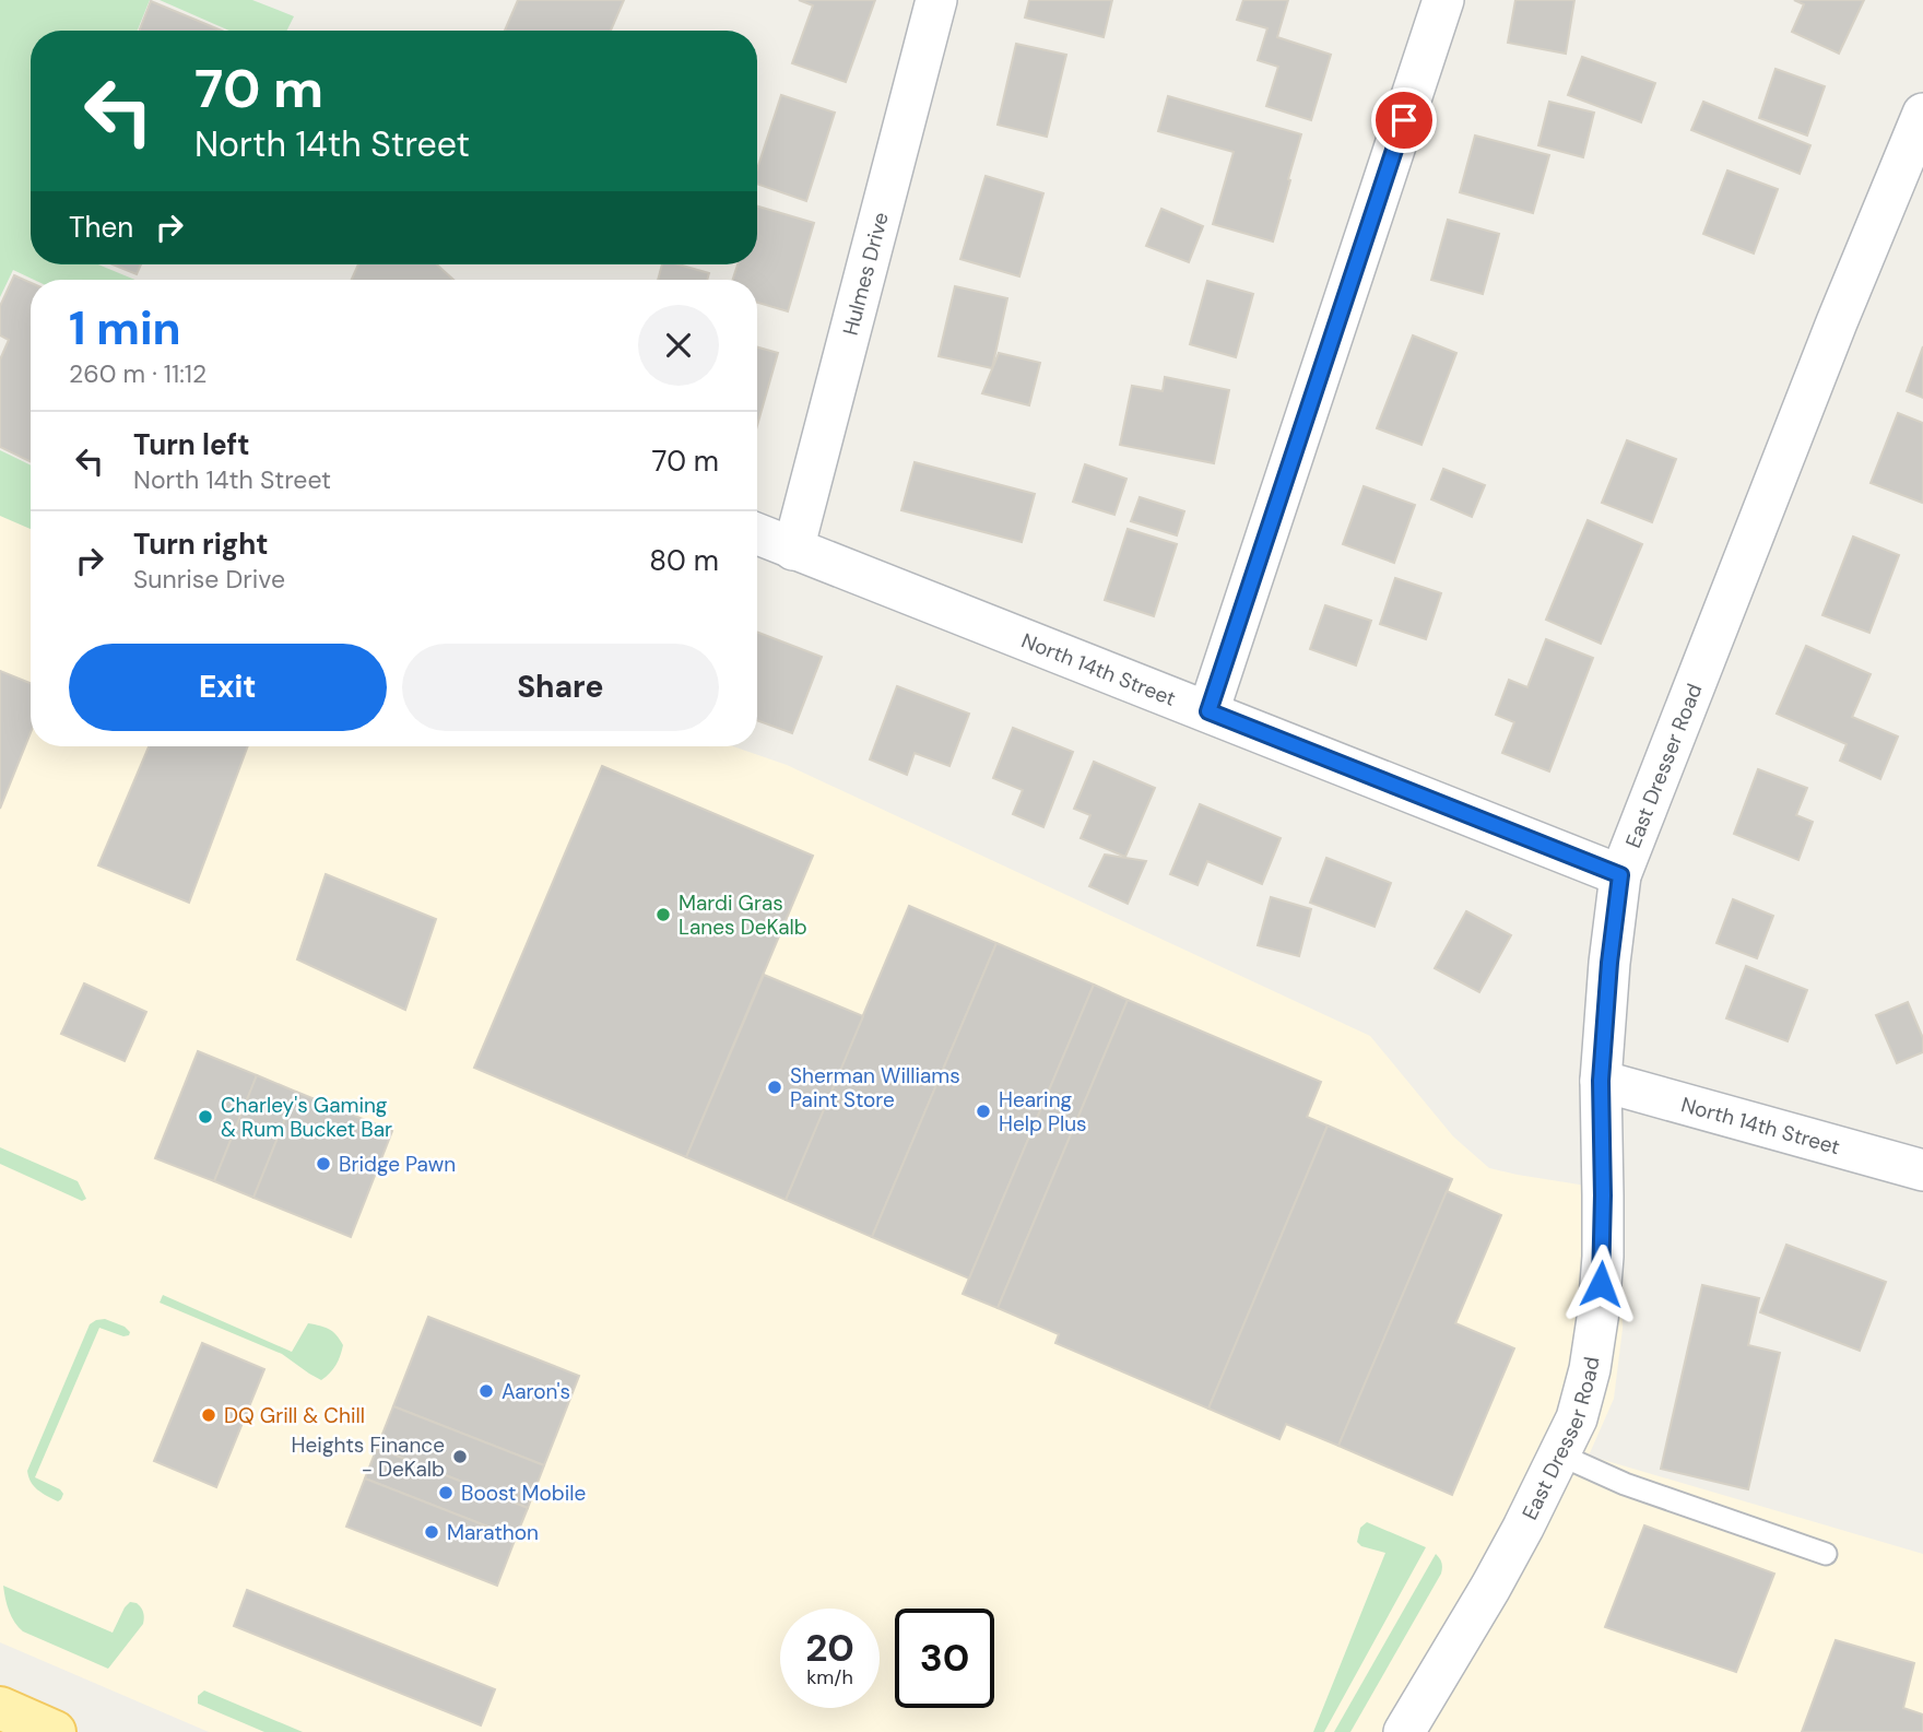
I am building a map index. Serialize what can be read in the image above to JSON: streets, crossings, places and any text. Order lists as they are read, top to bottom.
{
  "streets": {
    "street": ["Hulmes Drive", "North 14th Street", "East Dresser Road"]
  },
  "crossings": [
    ["Hulmes Drive", "North 14th Street"],
    ["North 14th Street", "East Dresser Road"]
  ],
  "places": [
    "Mardi Gras Lanes DeKalb",
    "Sherman Williams Paint Store",
    "Hearing Help Plus",
    "Charley's Gaming & Rum Bucket Bar",
    "Bridge Pawn",
    "Aaron's",
    "DQ Grill & Chill",
    "Heights Finance - DeKalb",
    "Boost Mobile",
    "Marathon"
  ],
  "page": {
    "turn": ["70 m", "North 14th Street"],
    "then": "Then",
    "heading": ["1 min", "260 m · 11:12"],
    "list": [
      {
        "name": "Turn left",
        "note": "North 14th Street",
        "value": "70 m"
      },
      {
        "name": "Turn right",
        "note": "Sunrise Drive",
        "value": "80 m"
      }
    ],
    "buttons": ["Exit", "Share"],
    "speed": "20 km/h",
    "limit": "30"
  }
}
